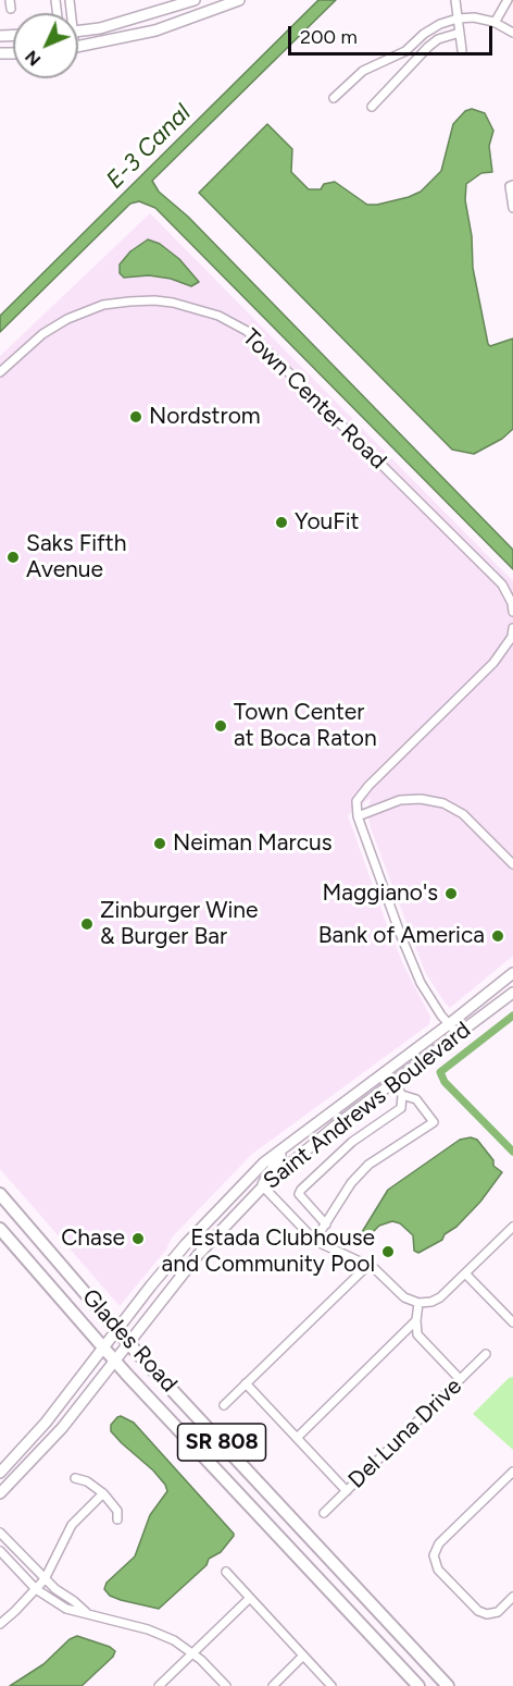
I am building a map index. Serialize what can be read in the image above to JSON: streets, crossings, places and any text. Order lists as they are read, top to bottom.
{
  "streets": {
    "main road": ["Glades Road", "SR 808"],
    "street": ["Town Center Road", "Saint Andrews Boulevard", "Del Luna Drive"]
  },
  "crossings": [
    ["Saint Andrews Boulevard", "Glades Road"]
  ],
  "water": ["E-3 Canal"],
  "places": [
    "Nordstrom",
    "YouFit",
    "Saks Fifth Avenue",
    "Town Center at Boca Raton",
    "Neiman Marcus",
    "Maggiano's",
    "Zinburger Wine & Burger Bar",
    "Bank of America",
    "Chase",
    "Estada Clubhouse and Community Pool"
  ],
  "scale_bar": "200 m",
  "north": "bottom left"
}
